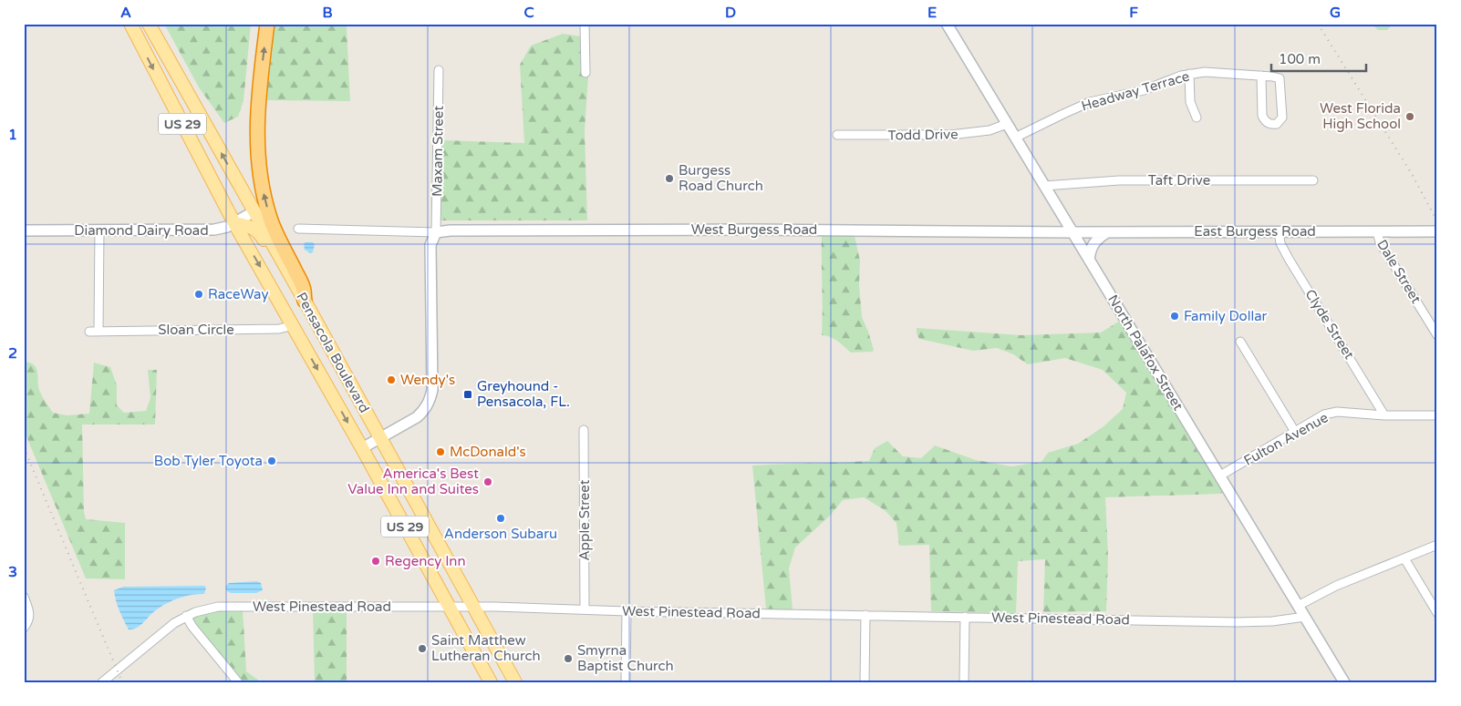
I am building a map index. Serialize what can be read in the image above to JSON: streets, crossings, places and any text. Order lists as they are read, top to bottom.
{
  "streets": {
    "main road": [
      "US 29",
      "West Burgess Road",
      "Diamond Dairy Road",
      "East Burgess Road",
      "Pensacola Boulevard",
      "North Palafox Street"
    ],
    "street": [
      "Headway Terrace",
      "Todd Drive",
      "Maxam Street",
      "Taft Drive",
      "Dale Street",
      "Clyde Street",
      "Sloan Circle",
      "Fulton Avenue",
      "Apple Street",
      "West Pinestead Road"
    ]
  },
  "crossings": [
    ["Headway Terrace", "North Palafox Street"],
    ["Todd Drive", "North Palafox Street"],
    ["Maxam Street", "West Burgess Road"],
    ["Taft Drive", "North Palafox Street"],
    ["West Burgess Road", "East Burgess Road"],
    ["West Burgess Road", "North Palafox Street"],
    ["Diamond Dairy Road", "Sloan Circle"],
    ["Diamond Dairy Road", "Pensacola Boulevard"],
    ["East Burgess Road", "Dale Street"],
    ["East Burgess Road", "Clyde Street"],
    ["East Burgess Road", "North Palafox Street"],
    ["Clyde Street", "Fulton Avenue"],
    ["Sloan Circle", "Pensacola Boulevard"],
    ["Pensacola Boulevard", "West Pinestead Road"],
    ["North Palafox Street", "Fulton Avenue"],
    ["North Palafox Street", "West Pinestead Road"],
    ["Apple Street", "West Pinestead Road"]
  ],
  "places": {
    "other": [
      "West Florida High School",
      "Burgess Road Church",
      "RaceWay",
      "Family Dollar",
      "Wendy's",
      "McDonald's",
      "Bob Tyler Toyota",
      "America's Best Value Inn and Suites",
      "Anderson Subaru",
      "Regency Inn",
      "Saint Matthew Lutheran Church",
      "Smyrna Baptist Church"
    ],
    "transit": ["Greyhound - Pensacola, FL."]
  },
  "scale_bar": "100 m",
  "grid": {
    "columns": [
      "A",
      "B",
      "C",
      "D",
      "E",
      "F",
      "G"
    ],
    "rows": ["1", "2", "3"]
  }
}
